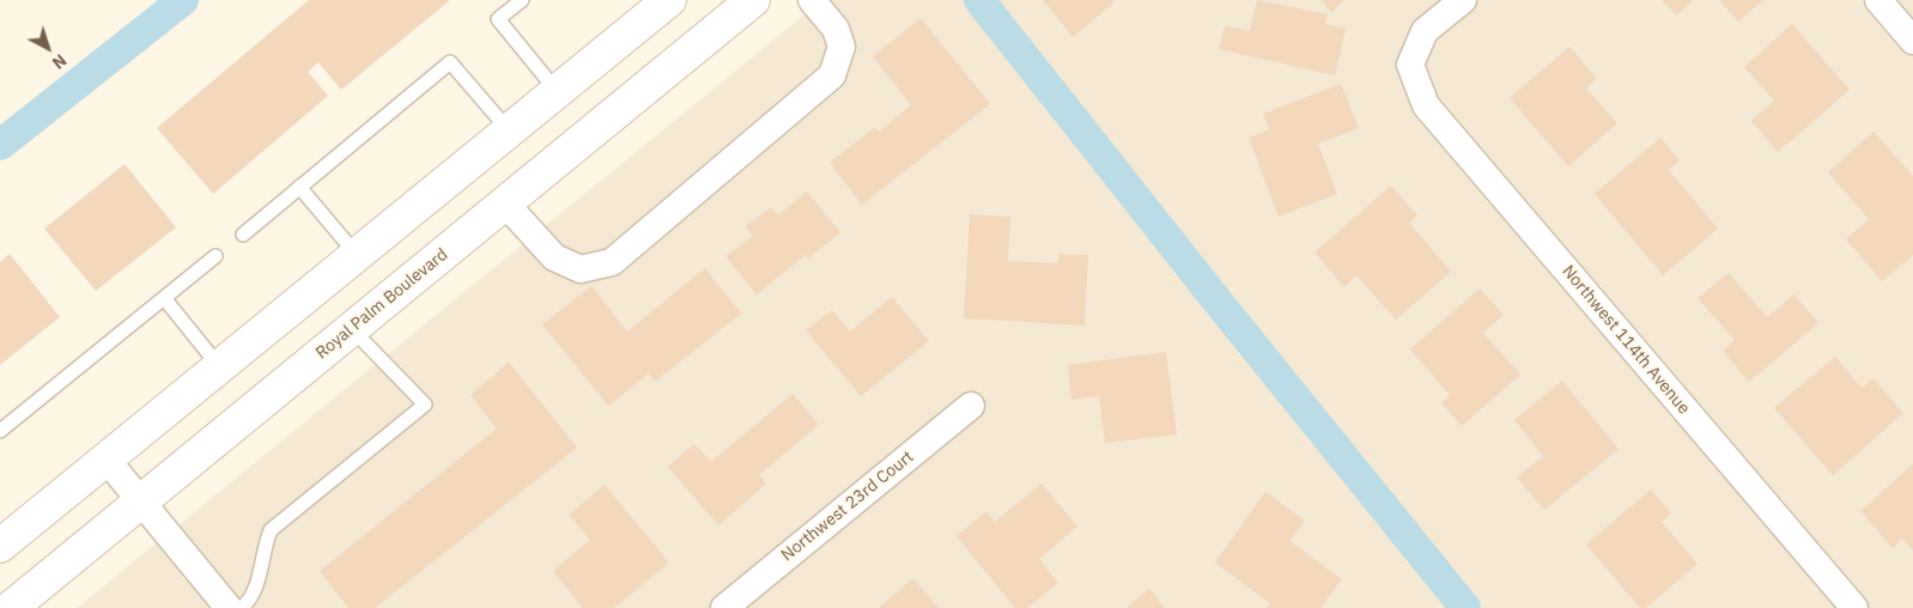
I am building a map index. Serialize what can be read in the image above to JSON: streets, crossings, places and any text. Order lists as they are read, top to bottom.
{
  "streets": {
    "main road": ["Royal Palm Boulevard"],
    "street": ["Northwest 114th Avenue", "Northwest 23rd Court"]
  },
  "north": "bottom right"
}
